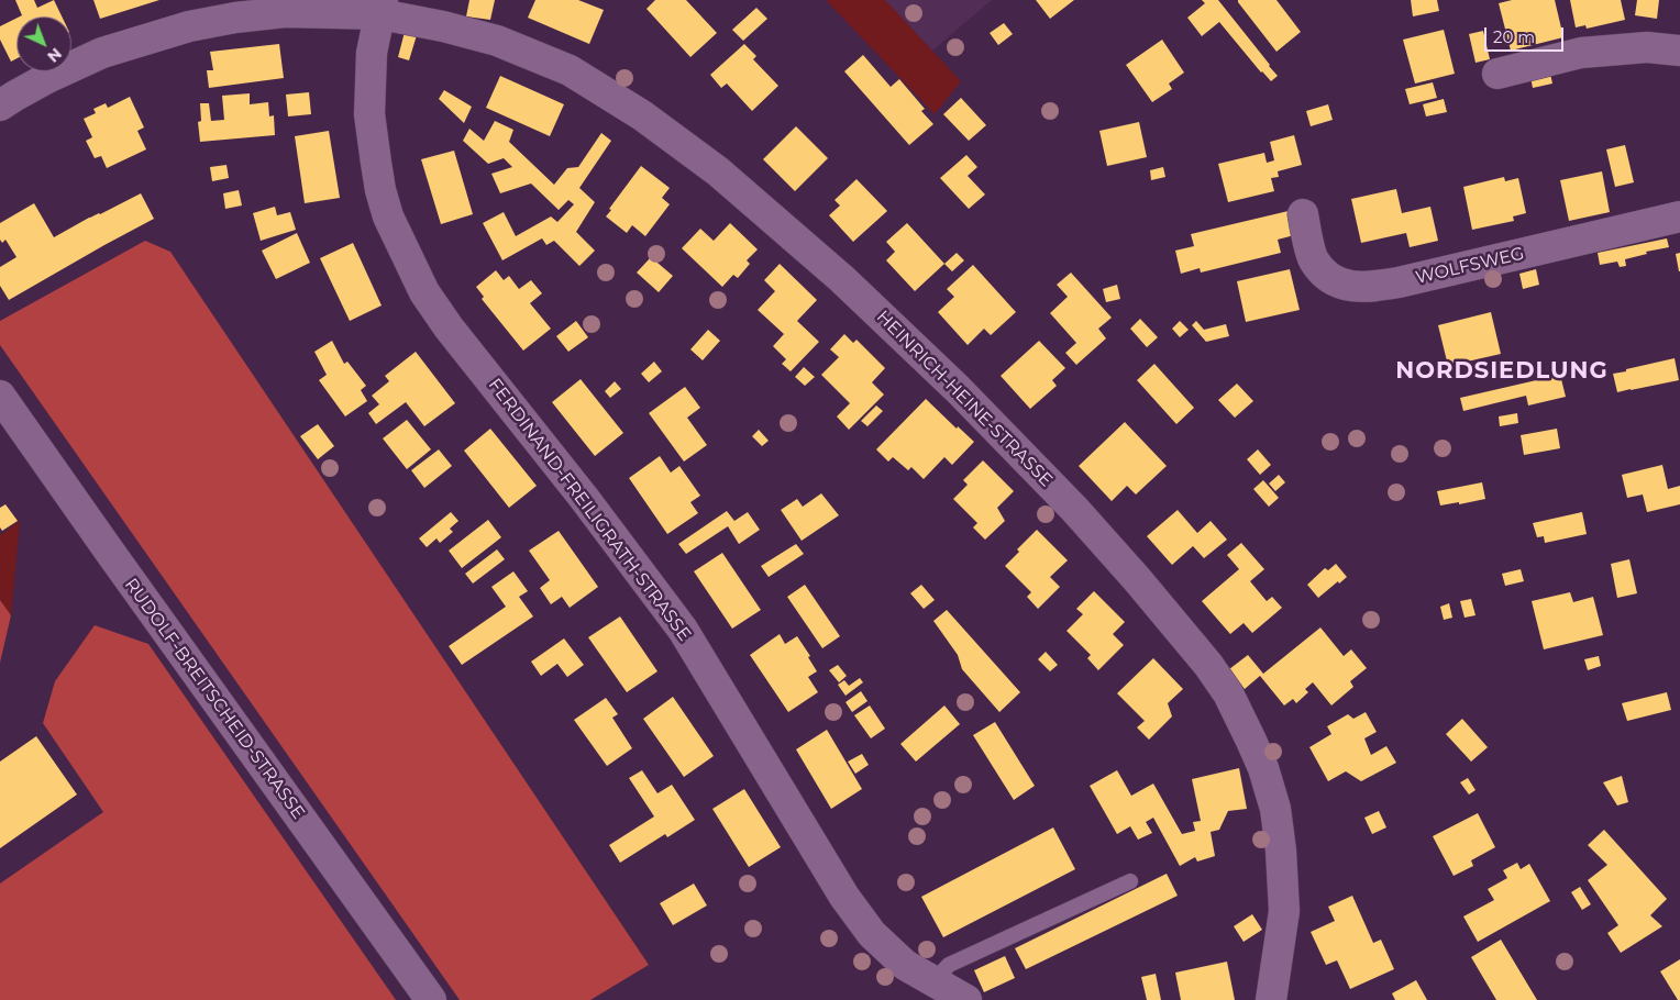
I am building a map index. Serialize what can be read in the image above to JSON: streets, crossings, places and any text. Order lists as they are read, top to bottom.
{
  "streets": {
    "street": [
      "WOLFSWEG",
      "HEINRICH-HEINE-STRASSE",
      "FERDINAND-FREILIGRATH-STRASSE",
      "RUDOLF-BREITSCHEID-STRASSE"
    ]
  },
  "crossings": [
    ["HEINRICH-HEINE-STRASSE", "FERDINAND-FREILIGRATH-STRASSE"]
  ],
  "districts": ["NORDSIEDLUNG"],
  "scale_bar": "20 m",
  "north": "bottom right"
}
